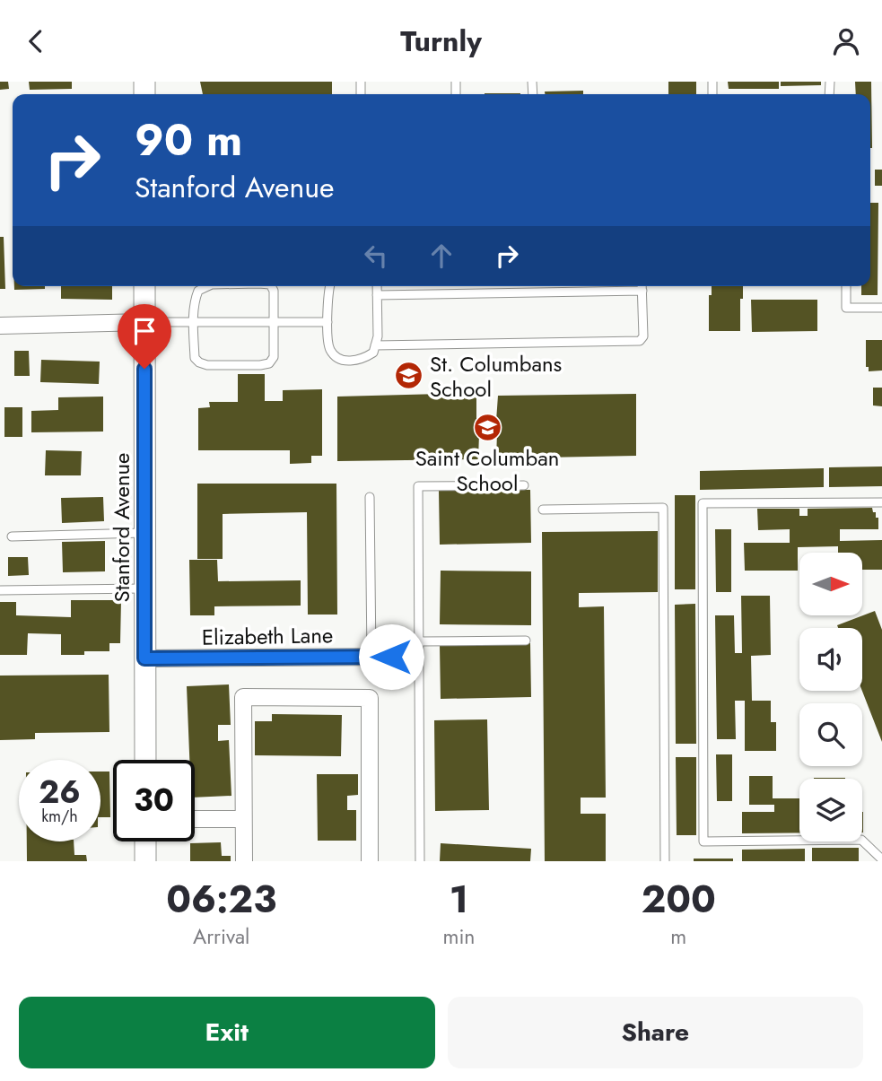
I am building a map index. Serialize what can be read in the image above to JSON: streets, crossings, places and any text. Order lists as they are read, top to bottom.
{
  "streets": {
    "street": ["Stanford Avenue", "Elizabeth Lane"]
  },
  "crossings": [
    ["Stanford Avenue", "Elizabeth Lane"]
  ],
  "places": {
    "school or university": ["St. Columbans School", "Saint Columban School"]
  },
  "north": "right",
  "page": {
    "header": "Turnly",
    "turn": ["90 m", "Stanford Avenue"],
    "speed": "26 km/h",
    "limit": "30",
    "eta": [
      "06:23",
      "Arrival",
      "1",
      "min",
      "200",
      "m"
    ],
    "buttons": ["Exit", "Share"]
  }
}
